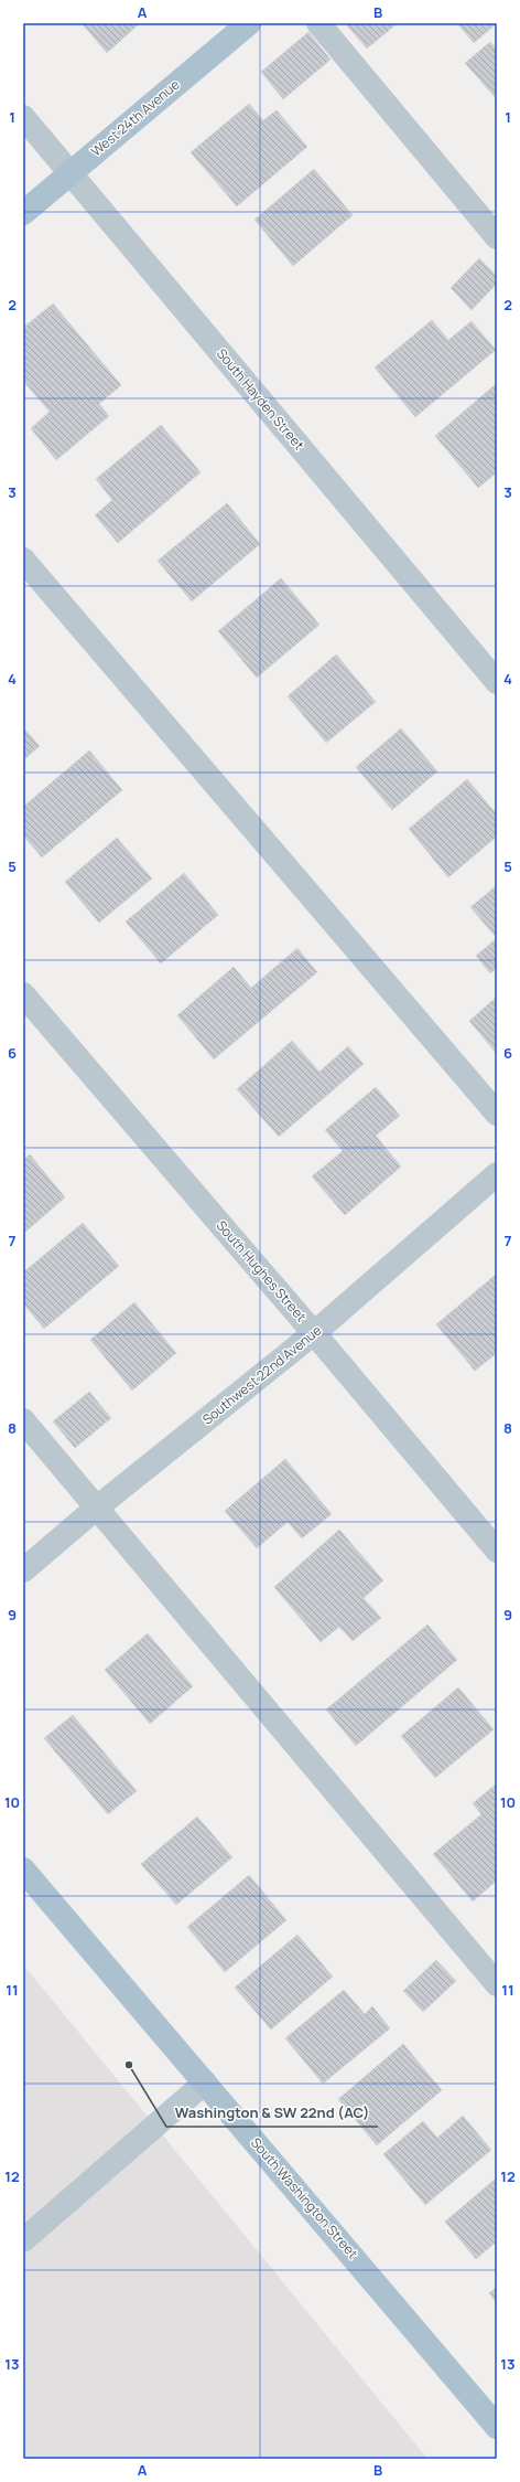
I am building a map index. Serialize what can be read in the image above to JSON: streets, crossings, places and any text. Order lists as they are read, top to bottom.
{
  "streets": {
    "main road": ["West 24th Avenue", "South Washington Street"],
    "street": ["South Hayden Street", "South Hughes Street", "Southwest 22nd Avenue"]
  },
  "crossings": [
    ["West 24th Avenue", "South Hayden Street"],
    ["South Hughes Street", "Southwest 22nd Avenue"]
  ],
  "places": ["Washington & SW 22nd (AC)"],
  "grid": {
    "columns": ["A", "B"],
    "rows": [
      "1",
      "2",
      "3",
      "4",
      "5",
      "6",
      "7",
      "8",
      "9",
      "10",
      "11",
      "12",
      "13"
    ]
  }
}
